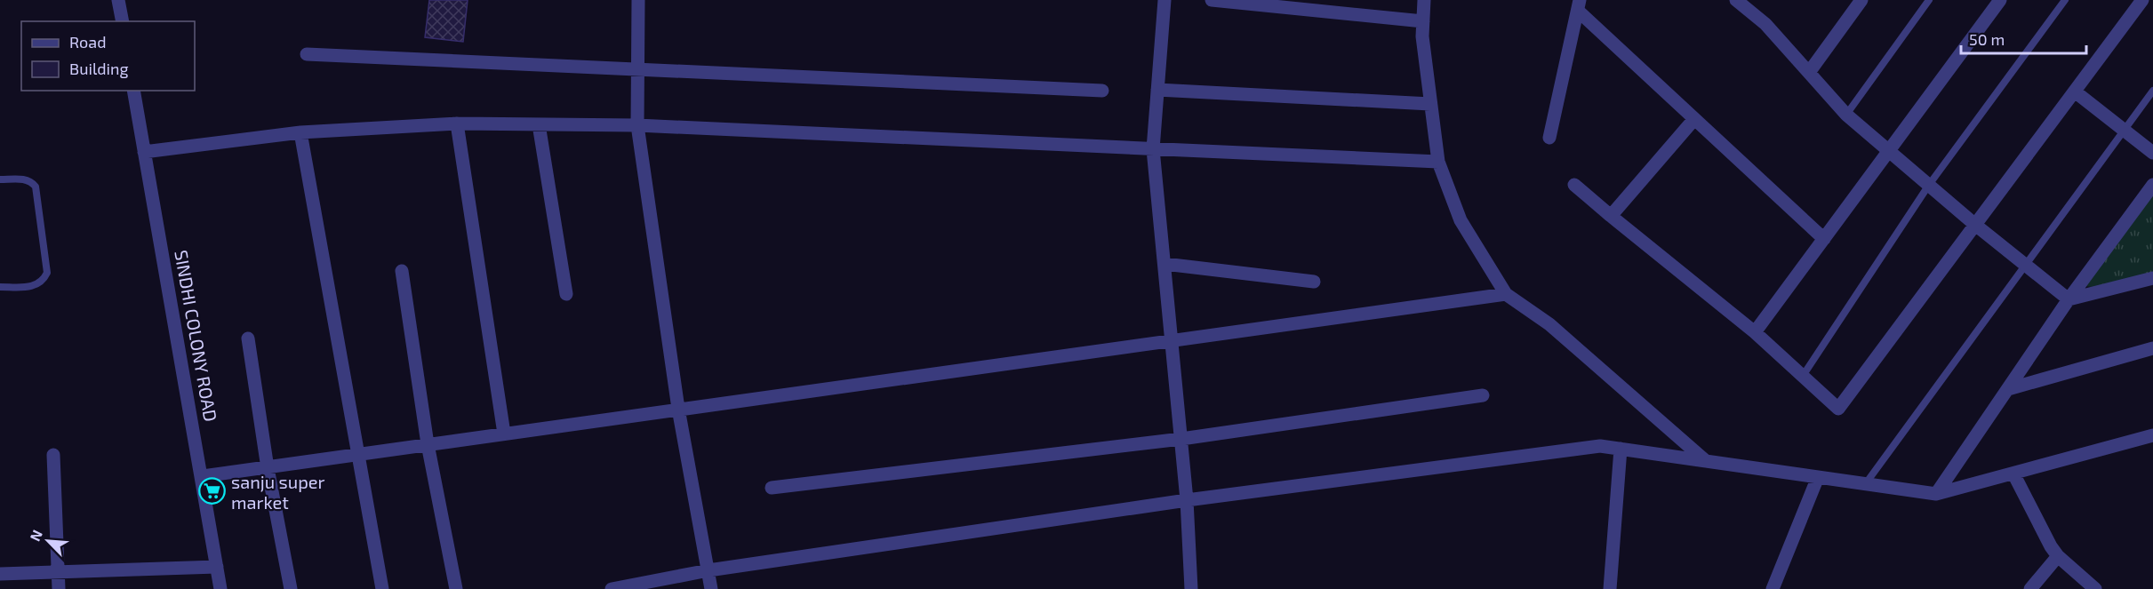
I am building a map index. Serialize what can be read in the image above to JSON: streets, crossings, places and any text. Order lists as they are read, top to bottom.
{
  "streets": {
    "street": ["SINDHI COLONY ROAD"]
  },
  "places": {
    "supermarket": ["sanju super market"]
  },
  "legend": ["Road", "Building"],
  "scale_bar": "50 m",
  "north": "top left"
}
